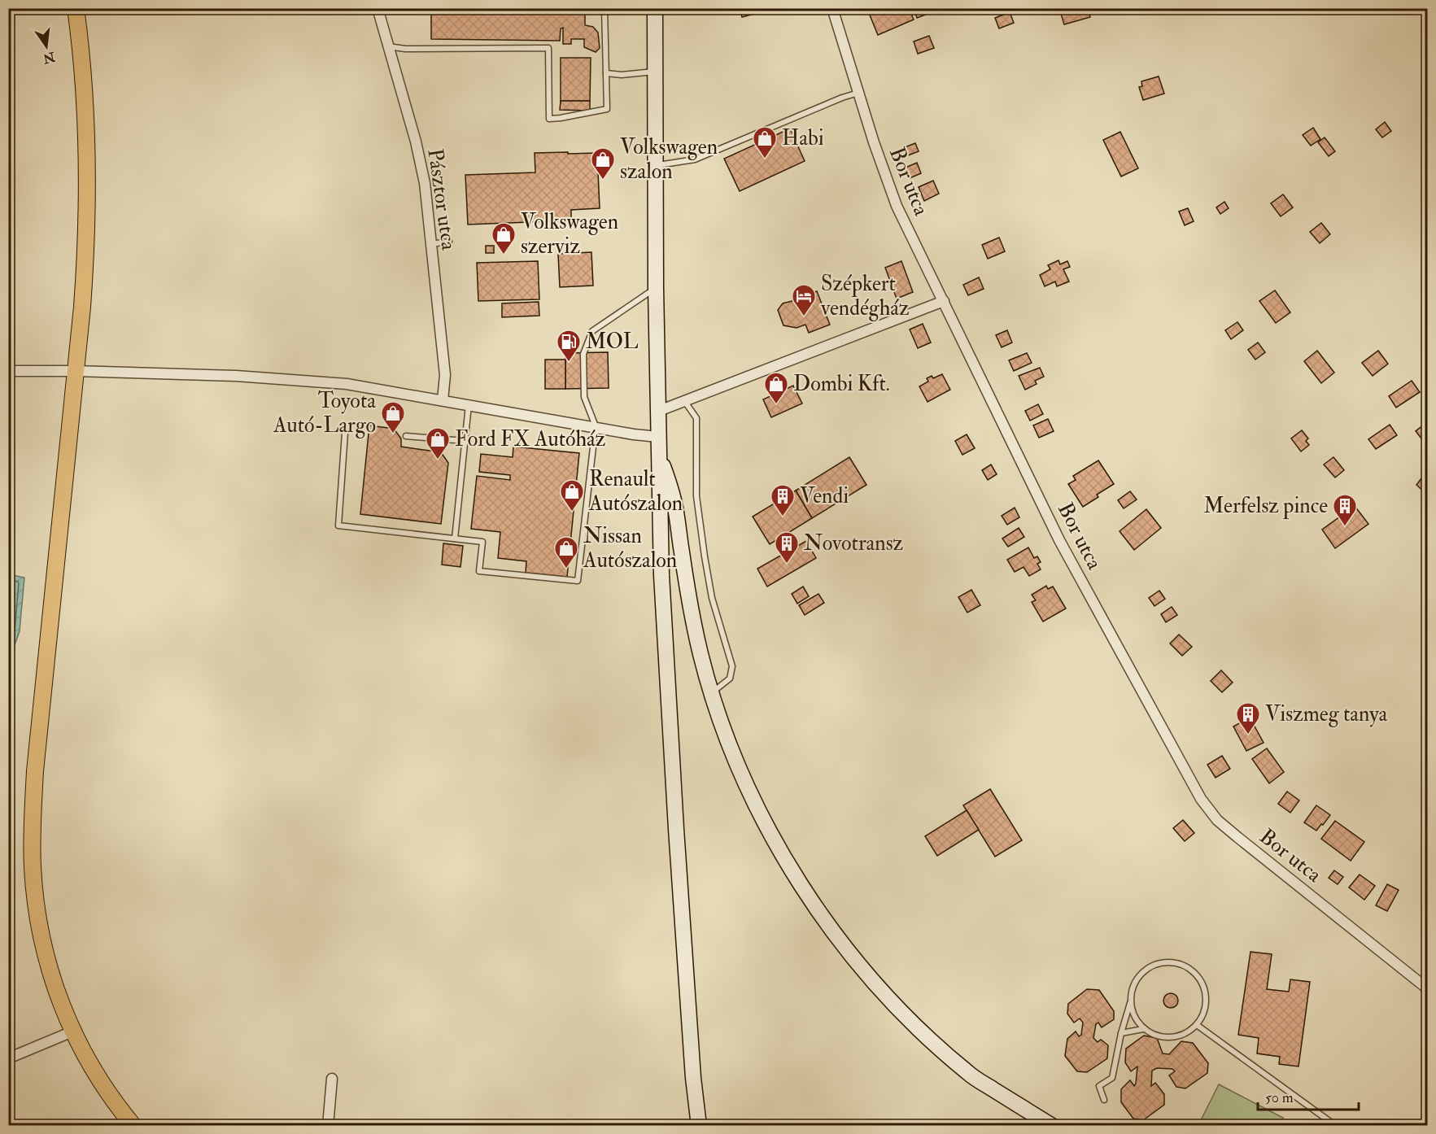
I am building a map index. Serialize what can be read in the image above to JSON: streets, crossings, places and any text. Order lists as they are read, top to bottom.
{
  "streets": {
    "street": ["Bor utca", "Pásztor utca"]
  },
  "places": {
    "shop": [
      "Habi",
      "Volkswagen szalon",
      "Volkswagen szerviz",
      "Dombi Kft.",
      "Toyota Autó-Largo",
      "Ford FX Autóház",
      "Renault Autószalon",
      "Nissan Autószalon"
    ],
    "hotel": ["Szépkert vendégház"],
    "fuel station": ["MOL"],
    "building": [
      "Vendi",
      "Merfelsz pince",
      "Novotransz",
      "Viszmeg tanya"
    ]
  },
  "scale_bar": "50 m",
  "north": "bottom"
}
